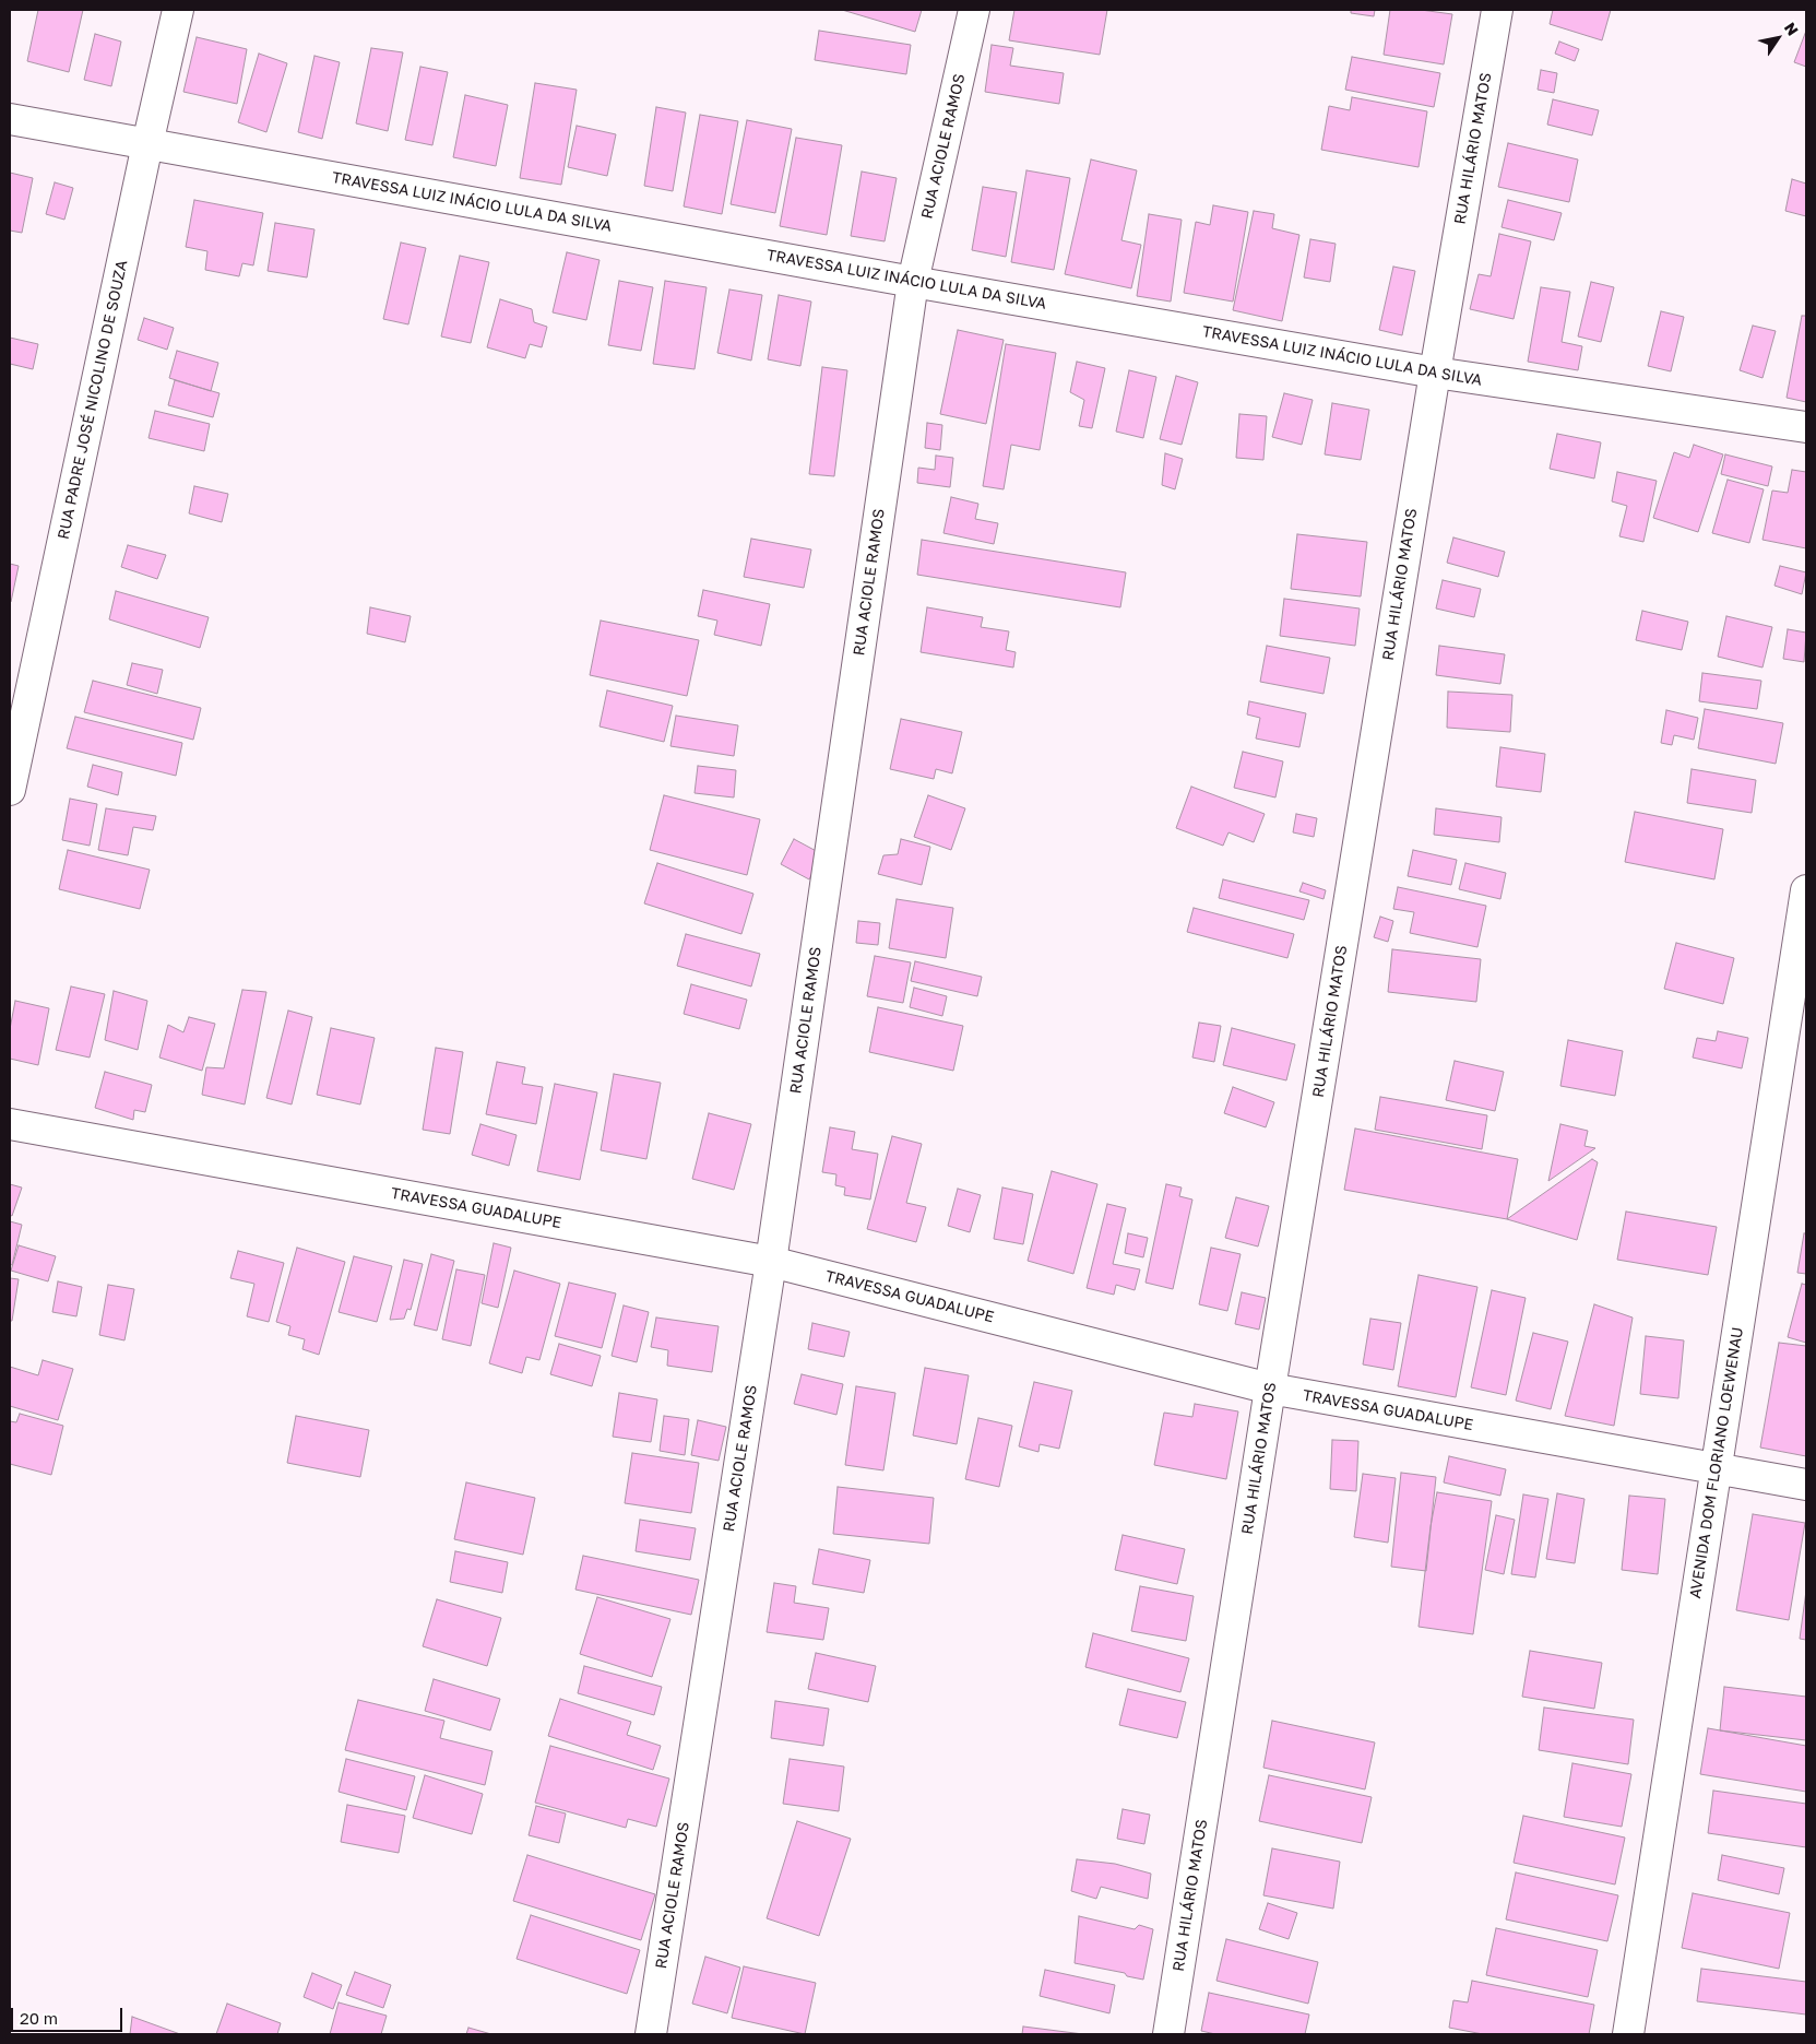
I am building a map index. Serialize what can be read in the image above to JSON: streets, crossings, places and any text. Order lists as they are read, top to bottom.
{
  "streets": {
    "street": [
      "RUA ACIOLE RAMOS",
      "RUA HILÁRIO MATOS",
      "TRAVESSA LUIZ INÁCIO LULA DA SILVA",
      "RUA PADRE JOSÉ NICOLINO DE SOUZA",
      "TRAVESSA GUADALUPE",
      "AVENIDA DOM FLORIANO LOEWENAU"
    ]
  },
  "crossings": [
    ["RUA ACIOLE RAMOS", "TRAVESSA LUIZ INÁCIO LULA DA SILVA"],
    ["RUA ACIOLE RAMOS", "TRAVESSA GUADALUPE"],
    ["RUA HILÁRIO MATOS", "TRAVESSA LUIZ INÁCIO LULA DA SILVA"],
    ["RUA HILÁRIO MATOS", "TRAVESSA GUADALUPE"],
    ["TRAVESSA LUIZ INÁCIO LULA DA SILVA", "RUA PADRE JOSÉ NICOLINO DE SOUZA"],
    ["TRAVESSA GUADALUPE", "AVENIDA DOM FLORIANO LOEWENAU"]
  ],
  "scale_bar": "20 m",
  "north": "top right"
}
